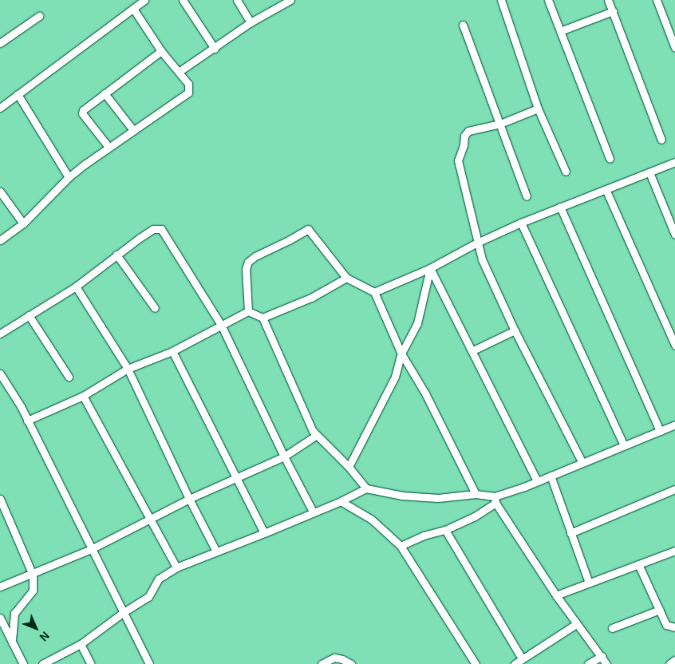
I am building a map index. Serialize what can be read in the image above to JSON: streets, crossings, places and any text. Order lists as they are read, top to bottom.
{
  "north": "bottom right"
}
